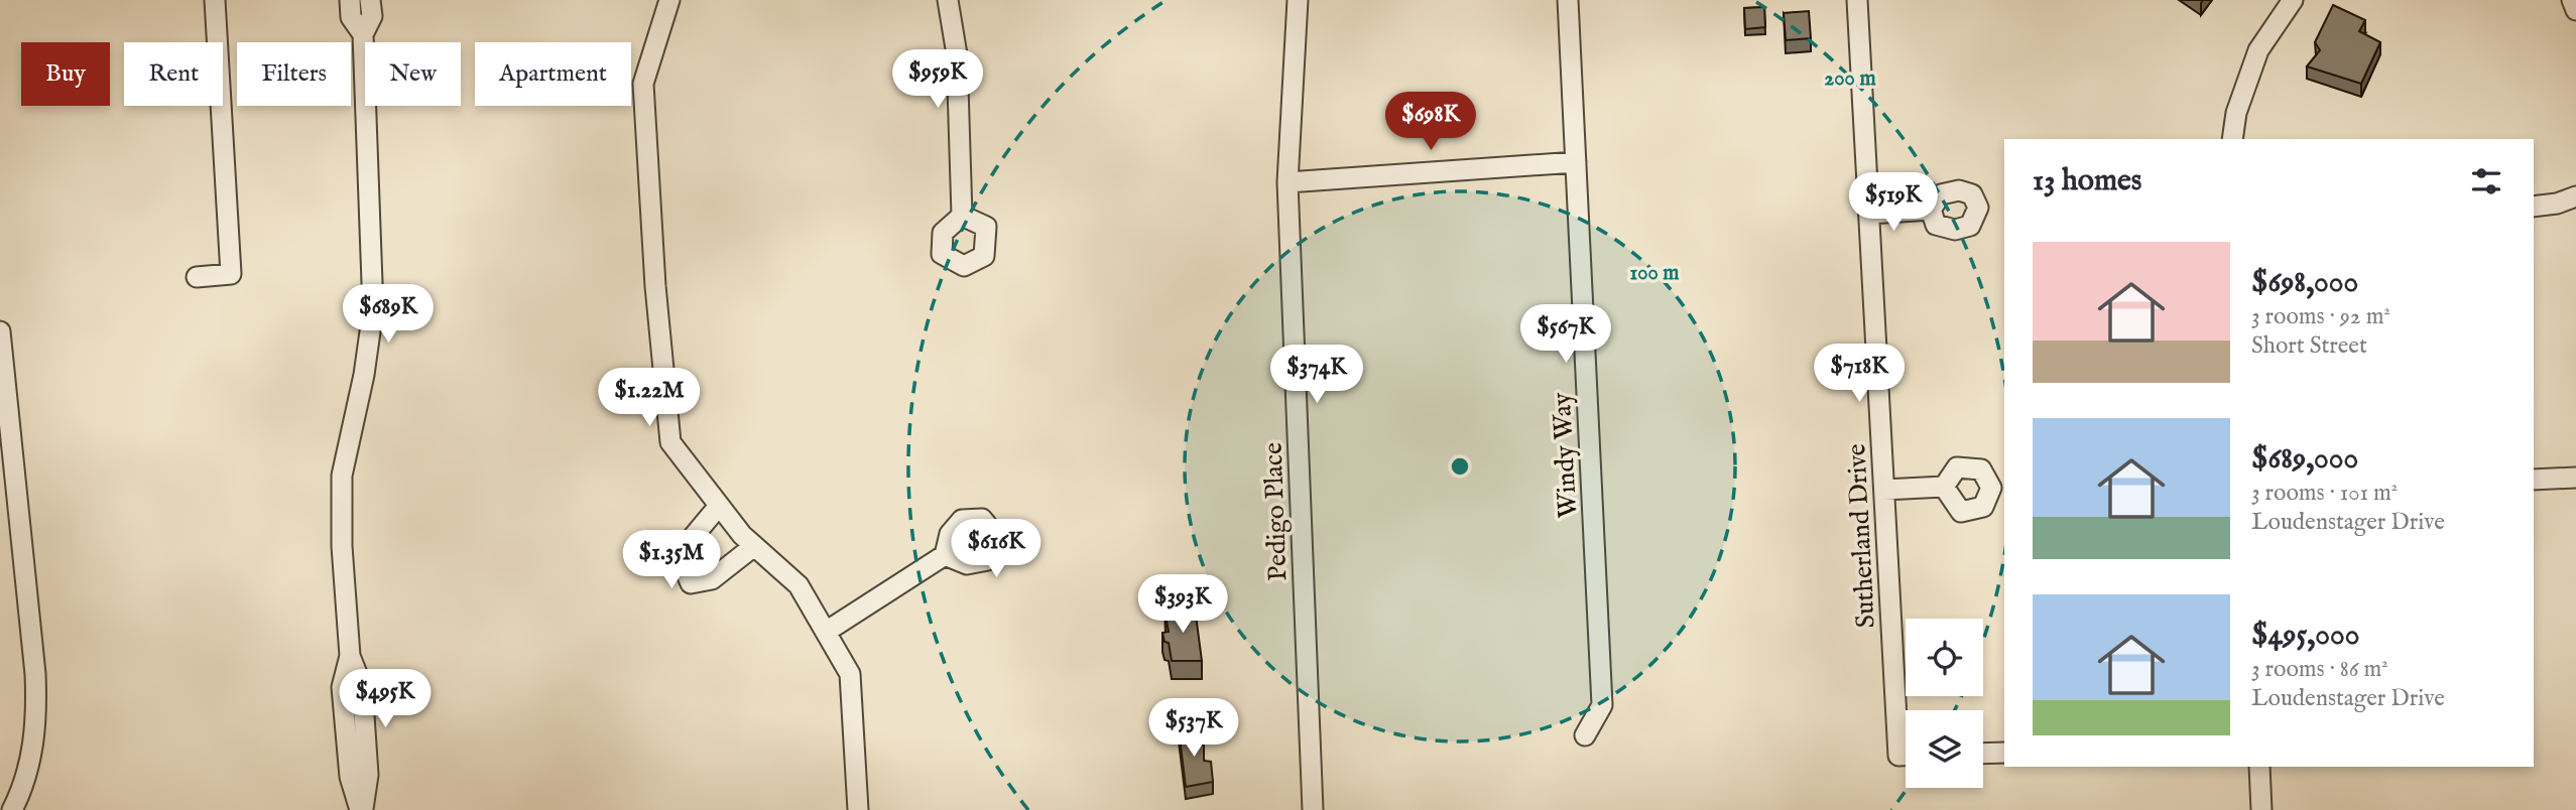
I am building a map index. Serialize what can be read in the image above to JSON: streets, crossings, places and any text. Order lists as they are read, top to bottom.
{
  "streets": {
    "street": ["Windy Way", "Pedigo Place", "Sutherland Drive"]
  },
  "page": {
    "chip": [
      "Buy",
      "Rent",
      "Filters",
      "New",
      "Apartment"
    ],
    "price": [
      "$959K",
      "$698K",
      "$519K",
      "$689K",
      "$567K",
      "$718K",
      "$374K",
      "$1.22M",
      "$616K",
      "$1.35M",
      "$393K",
      "$495K",
      "$537K"
    ],
    "heading": "13 homes",
    "list": [
      {
        "name": "$698,000",
        "note": "3 rooms · 92 m² · Short Street"
      },
      {
        "name": "$689,000",
        "note": "3 rooms · 101 m² · Loudenstager Drive"
      },
      {
        "name": "$495,000",
        "note": "3 rooms · 86 m² · Loudenstager Drive"
      }
    ]
  },
  "rings": ["200 m", "100 m"]
}
